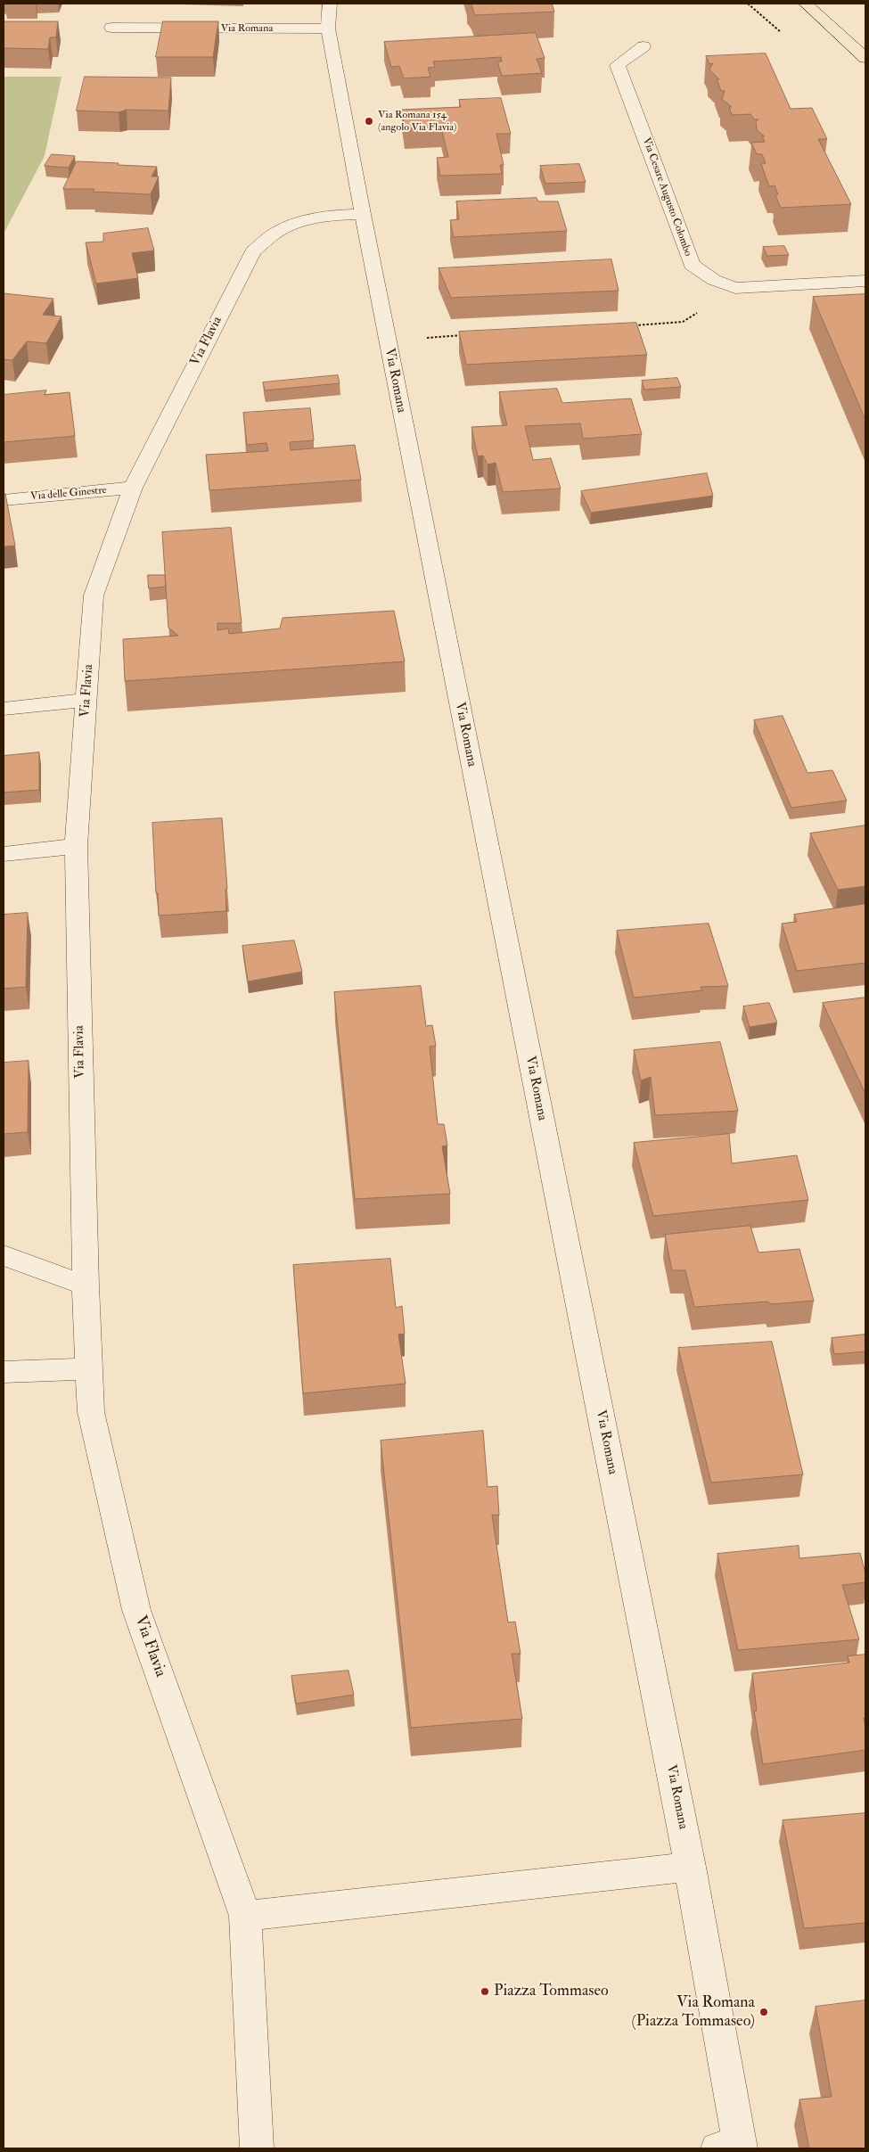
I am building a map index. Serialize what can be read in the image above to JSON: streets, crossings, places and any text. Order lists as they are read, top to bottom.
{
  "streets": {
    "street": [
      "Via Romana",
      "Via Cesare Augusto Colombo",
      "Via Flavia",
      "Via delle Ginestre"
    ]
  },
  "crossings": [
    ["Via Romana", "Via Flavia"],
    ["Via Flavia", "Via delle Ginestre"]
  ],
  "places": ["Via Romana 154 (angolo Via Flavia)", "Piazza Tommaseo", "Via Romana (Piazza Tommaseo)"]
}
